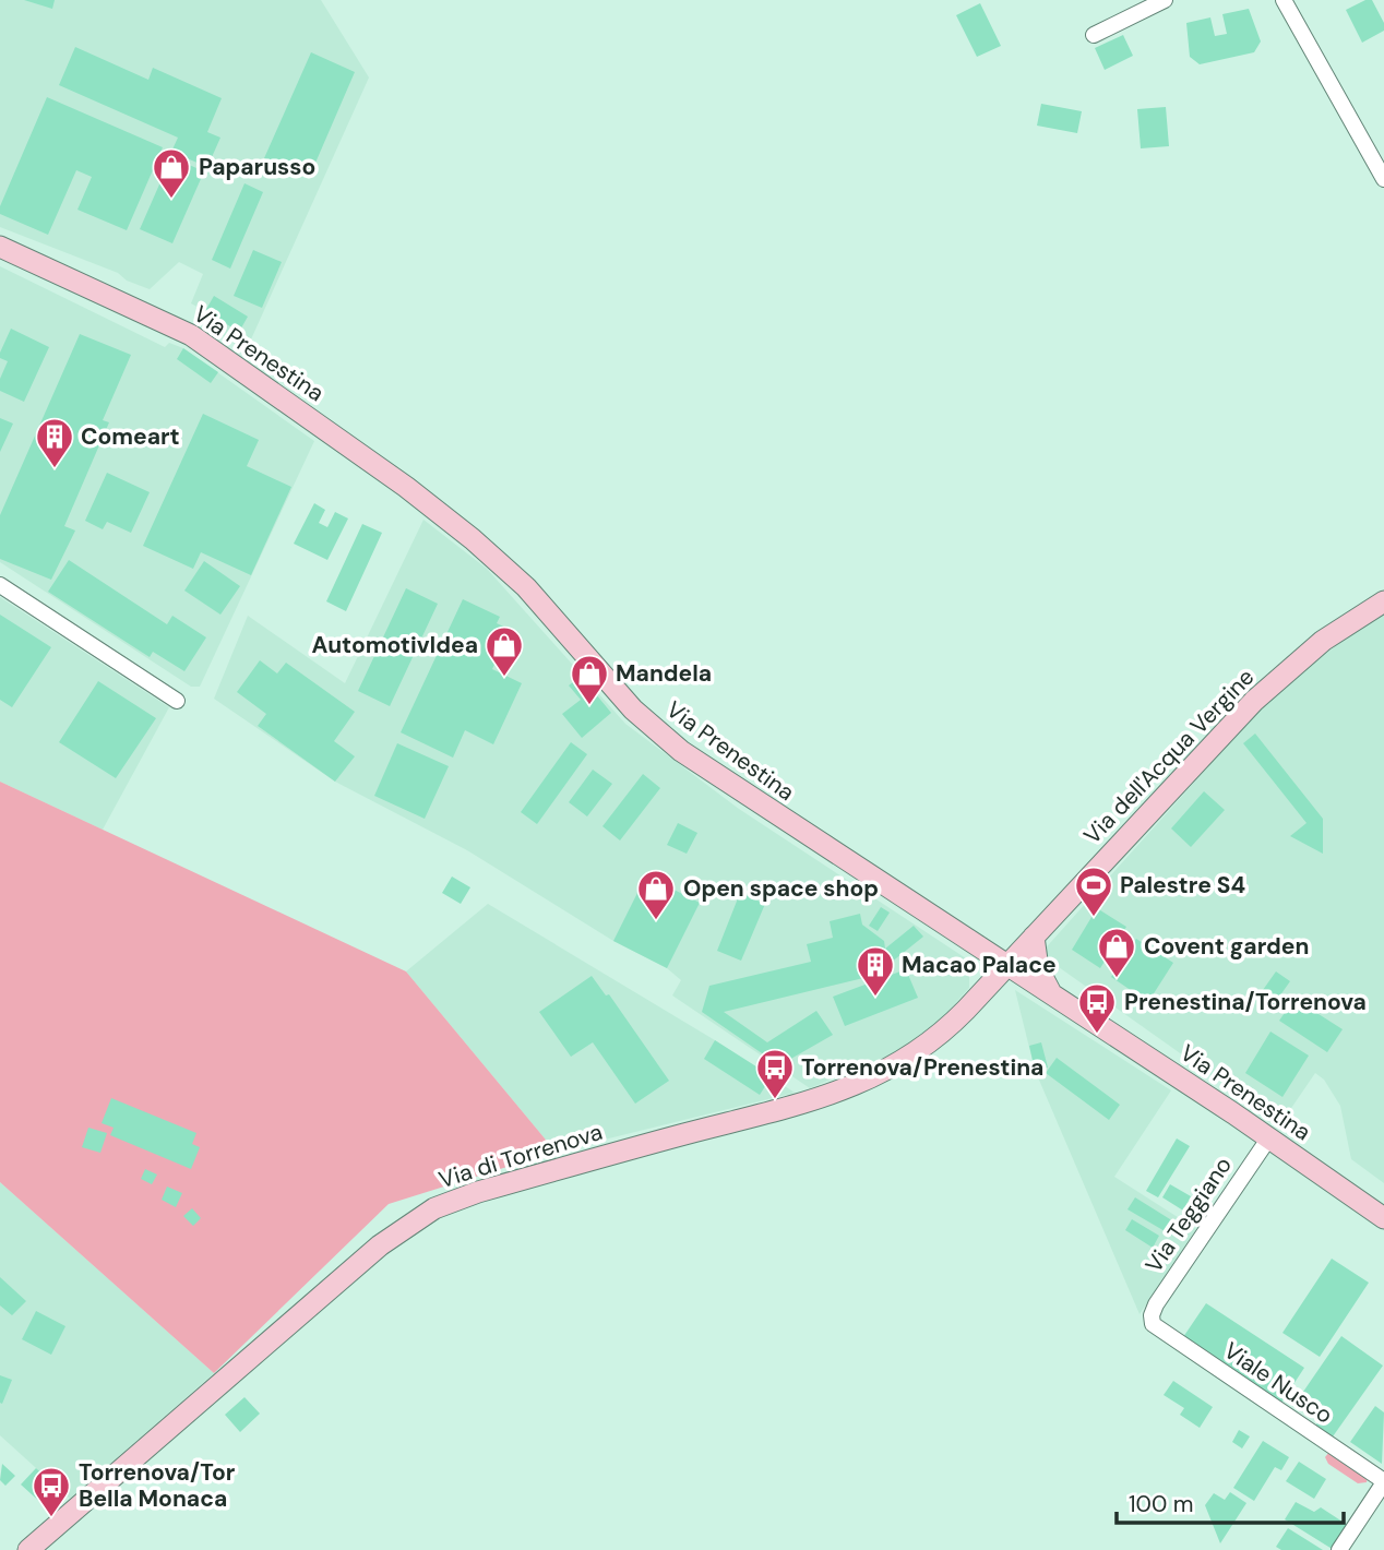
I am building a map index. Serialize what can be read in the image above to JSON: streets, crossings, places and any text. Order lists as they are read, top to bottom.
{
  "streets": {
    "street": [
      "Via Prenestina",
      "Via dell'Acqua Vergine",
      "Via di Torrenova",
      "Via Teggiano",
      "Viale Nusco"
    ]
  },
  "crossings": [
    ["Via Prenestina", "Via dell'Acqua Vergine"],
    ["Via Prenestina", "Via di Torrenova"],
    ["Via Prenestina", "Via Teggiano"],
    ["Via dell'Acqua Vergine", "Via di Torrenova"],
    ["Via Teggiano", "Viale Nusco"]
  ],
  "places": {
    "shop": [
      "Paparusso",
      "AutomotivIdea",
      "Mandela",
      "Open space shop",
      "Covent garden"
    ],
    "building": ["Comeart", "Macao Palace"],
    "sports": ["Palestre S4"],
    "bus stop": ["Prenestina/Torrenova", "Torrenova/Prenestina", "Torrenova/Tor Bella Monaca"]
  },
  "scale_bar": "100 m"
}
